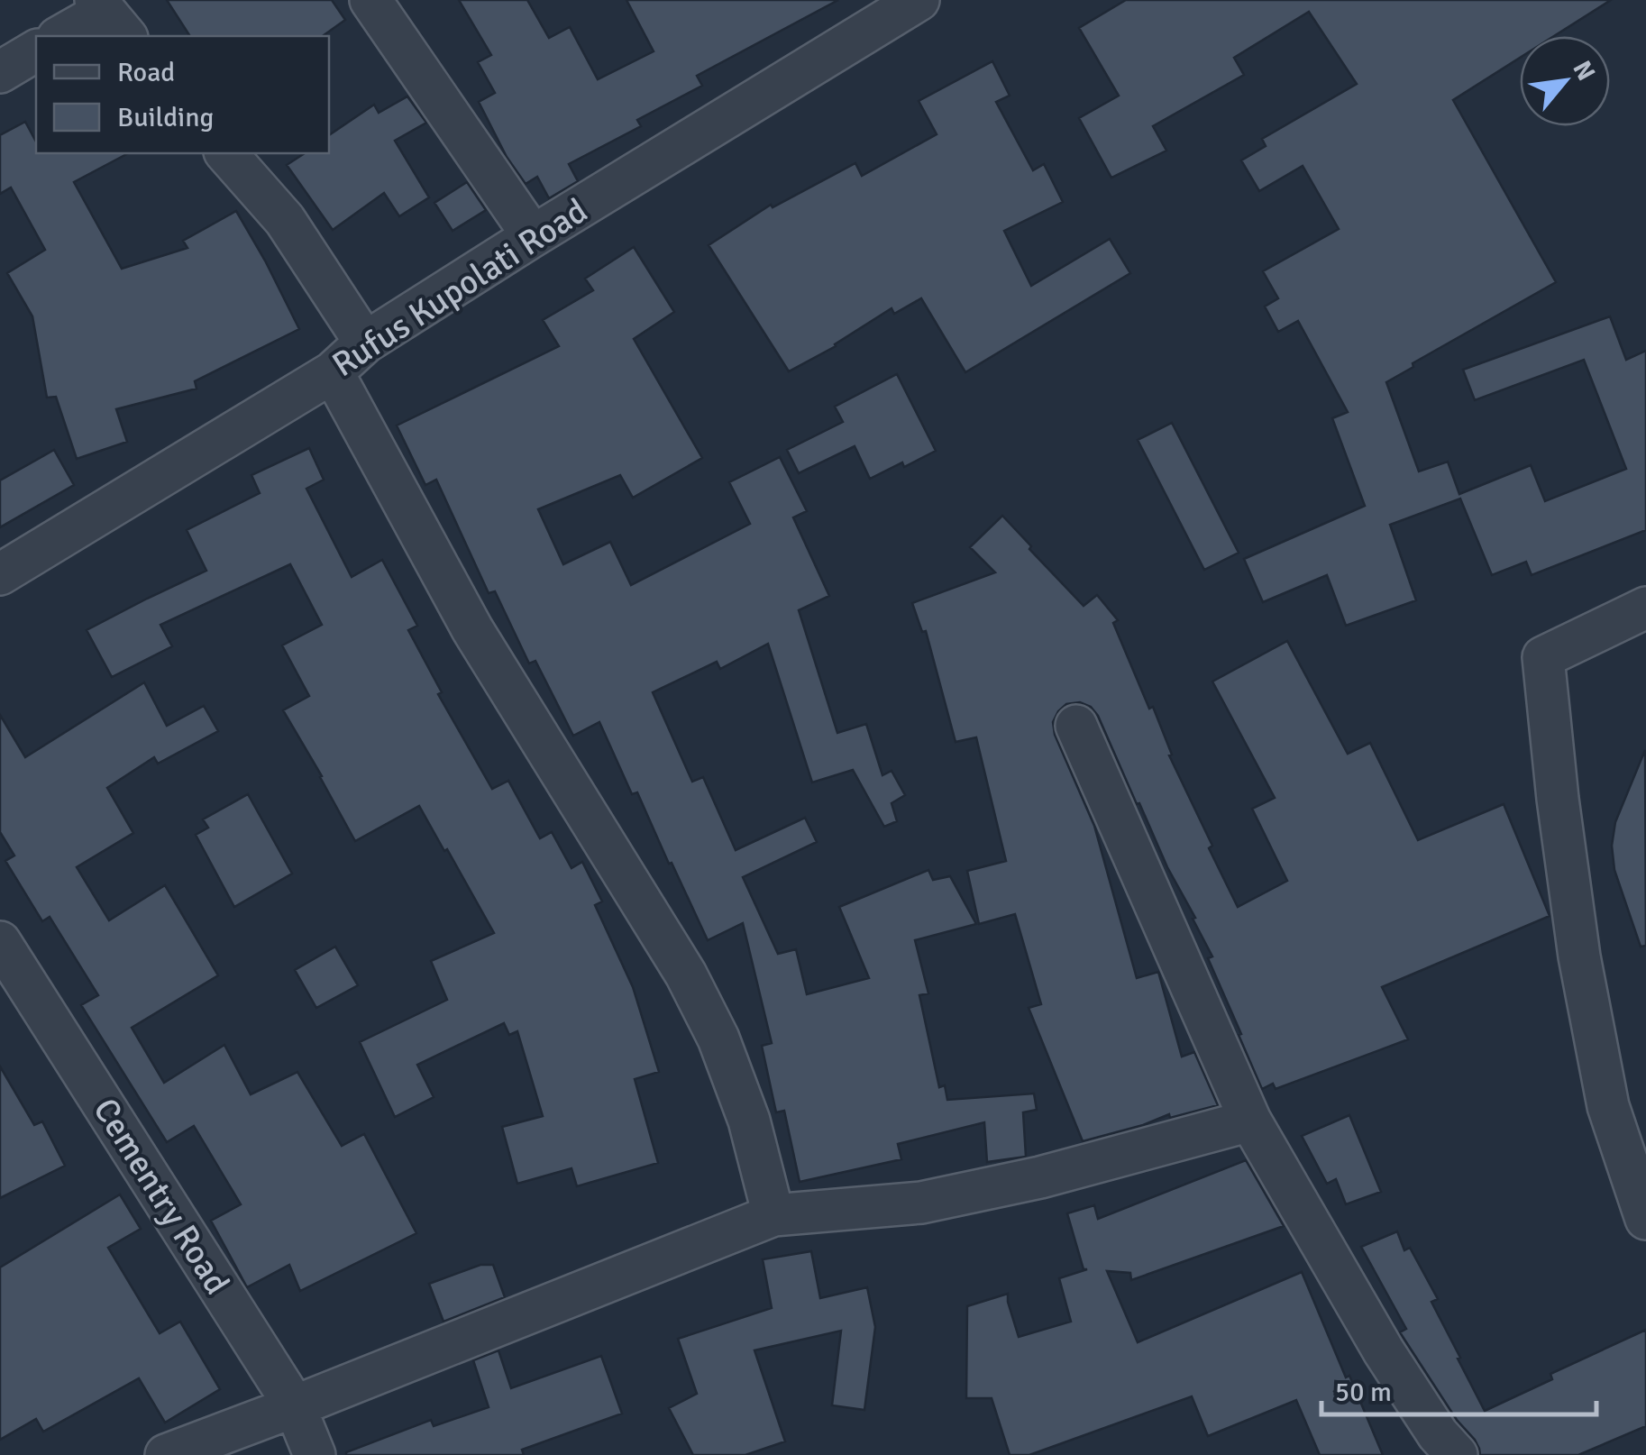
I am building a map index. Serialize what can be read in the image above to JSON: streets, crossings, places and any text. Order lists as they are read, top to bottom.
{
  "streets": {
    "street": ["Rufus Kupolati Road", "Cementry Road"]
  },
  "legend": ["Road", "Building"],
  "scale_bar": "50 m",
  "north": "top right"
}
